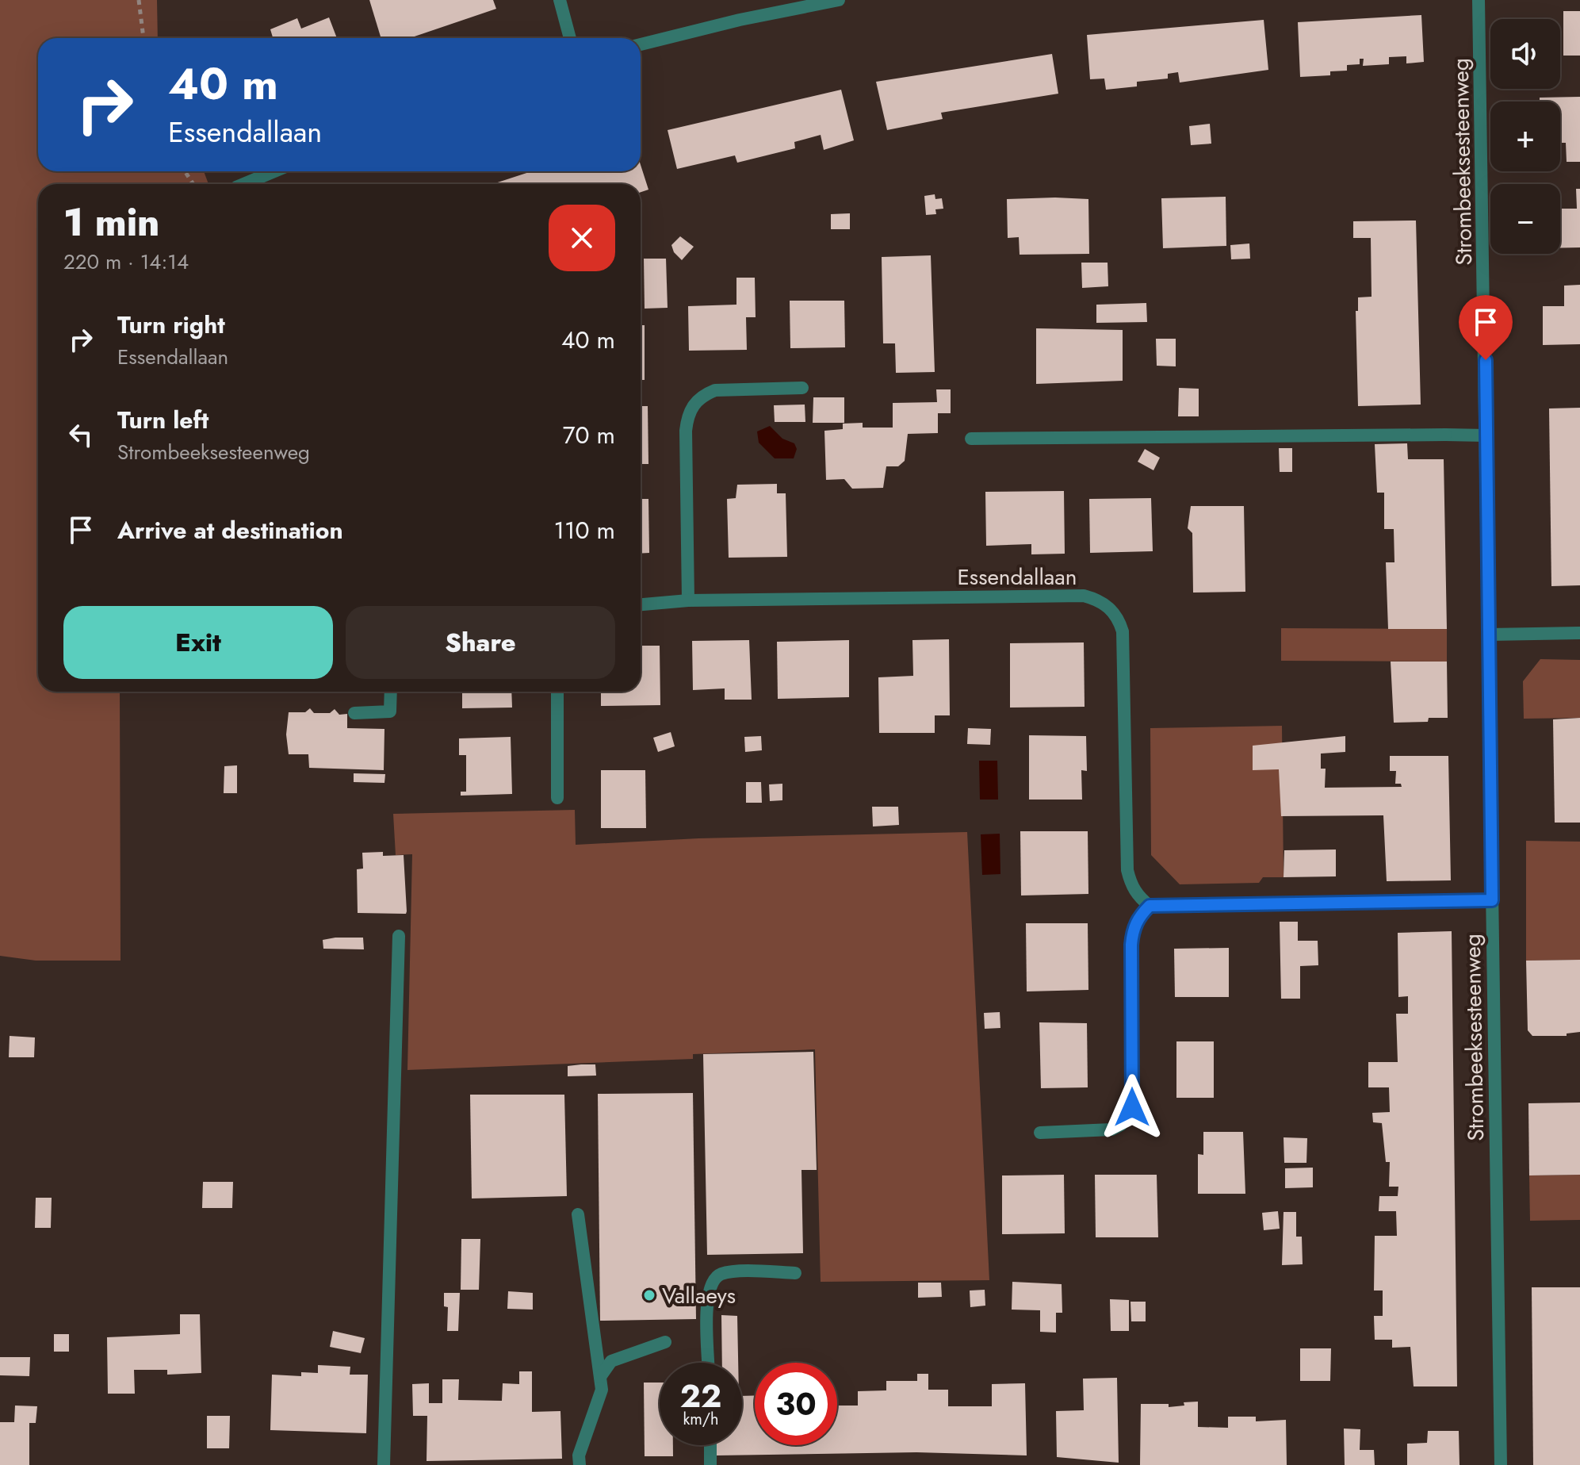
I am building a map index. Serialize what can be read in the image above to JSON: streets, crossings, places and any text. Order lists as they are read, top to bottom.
{
  "streets": {
    "street": ["Strombeeksesteenweg", "Essendallaan"]
  },
  "places": ["Vallaeys"],
  "page": {
    "map_buttons": ["+", "−"],
    "turn": ["40 m", "Essendallaan"],
    "heading": ["1 min", "220 m · 14:14"],
    "list": [
      {
        "name": "Turn right",
        "note": "Essendallaan",
        "value": "40 m"
      },
      {
        "name": "Turn left",
        "note": "Strombeeksesteenweg",
        "value": "70 m"
      },
      {
        "name": "Arrive at destination",
        "value": "110 m"
      }
    ],
    "buttons": ["Exit", "Share"],
    "speed": "22 km/h",
    "limit": "30"
  }
}
